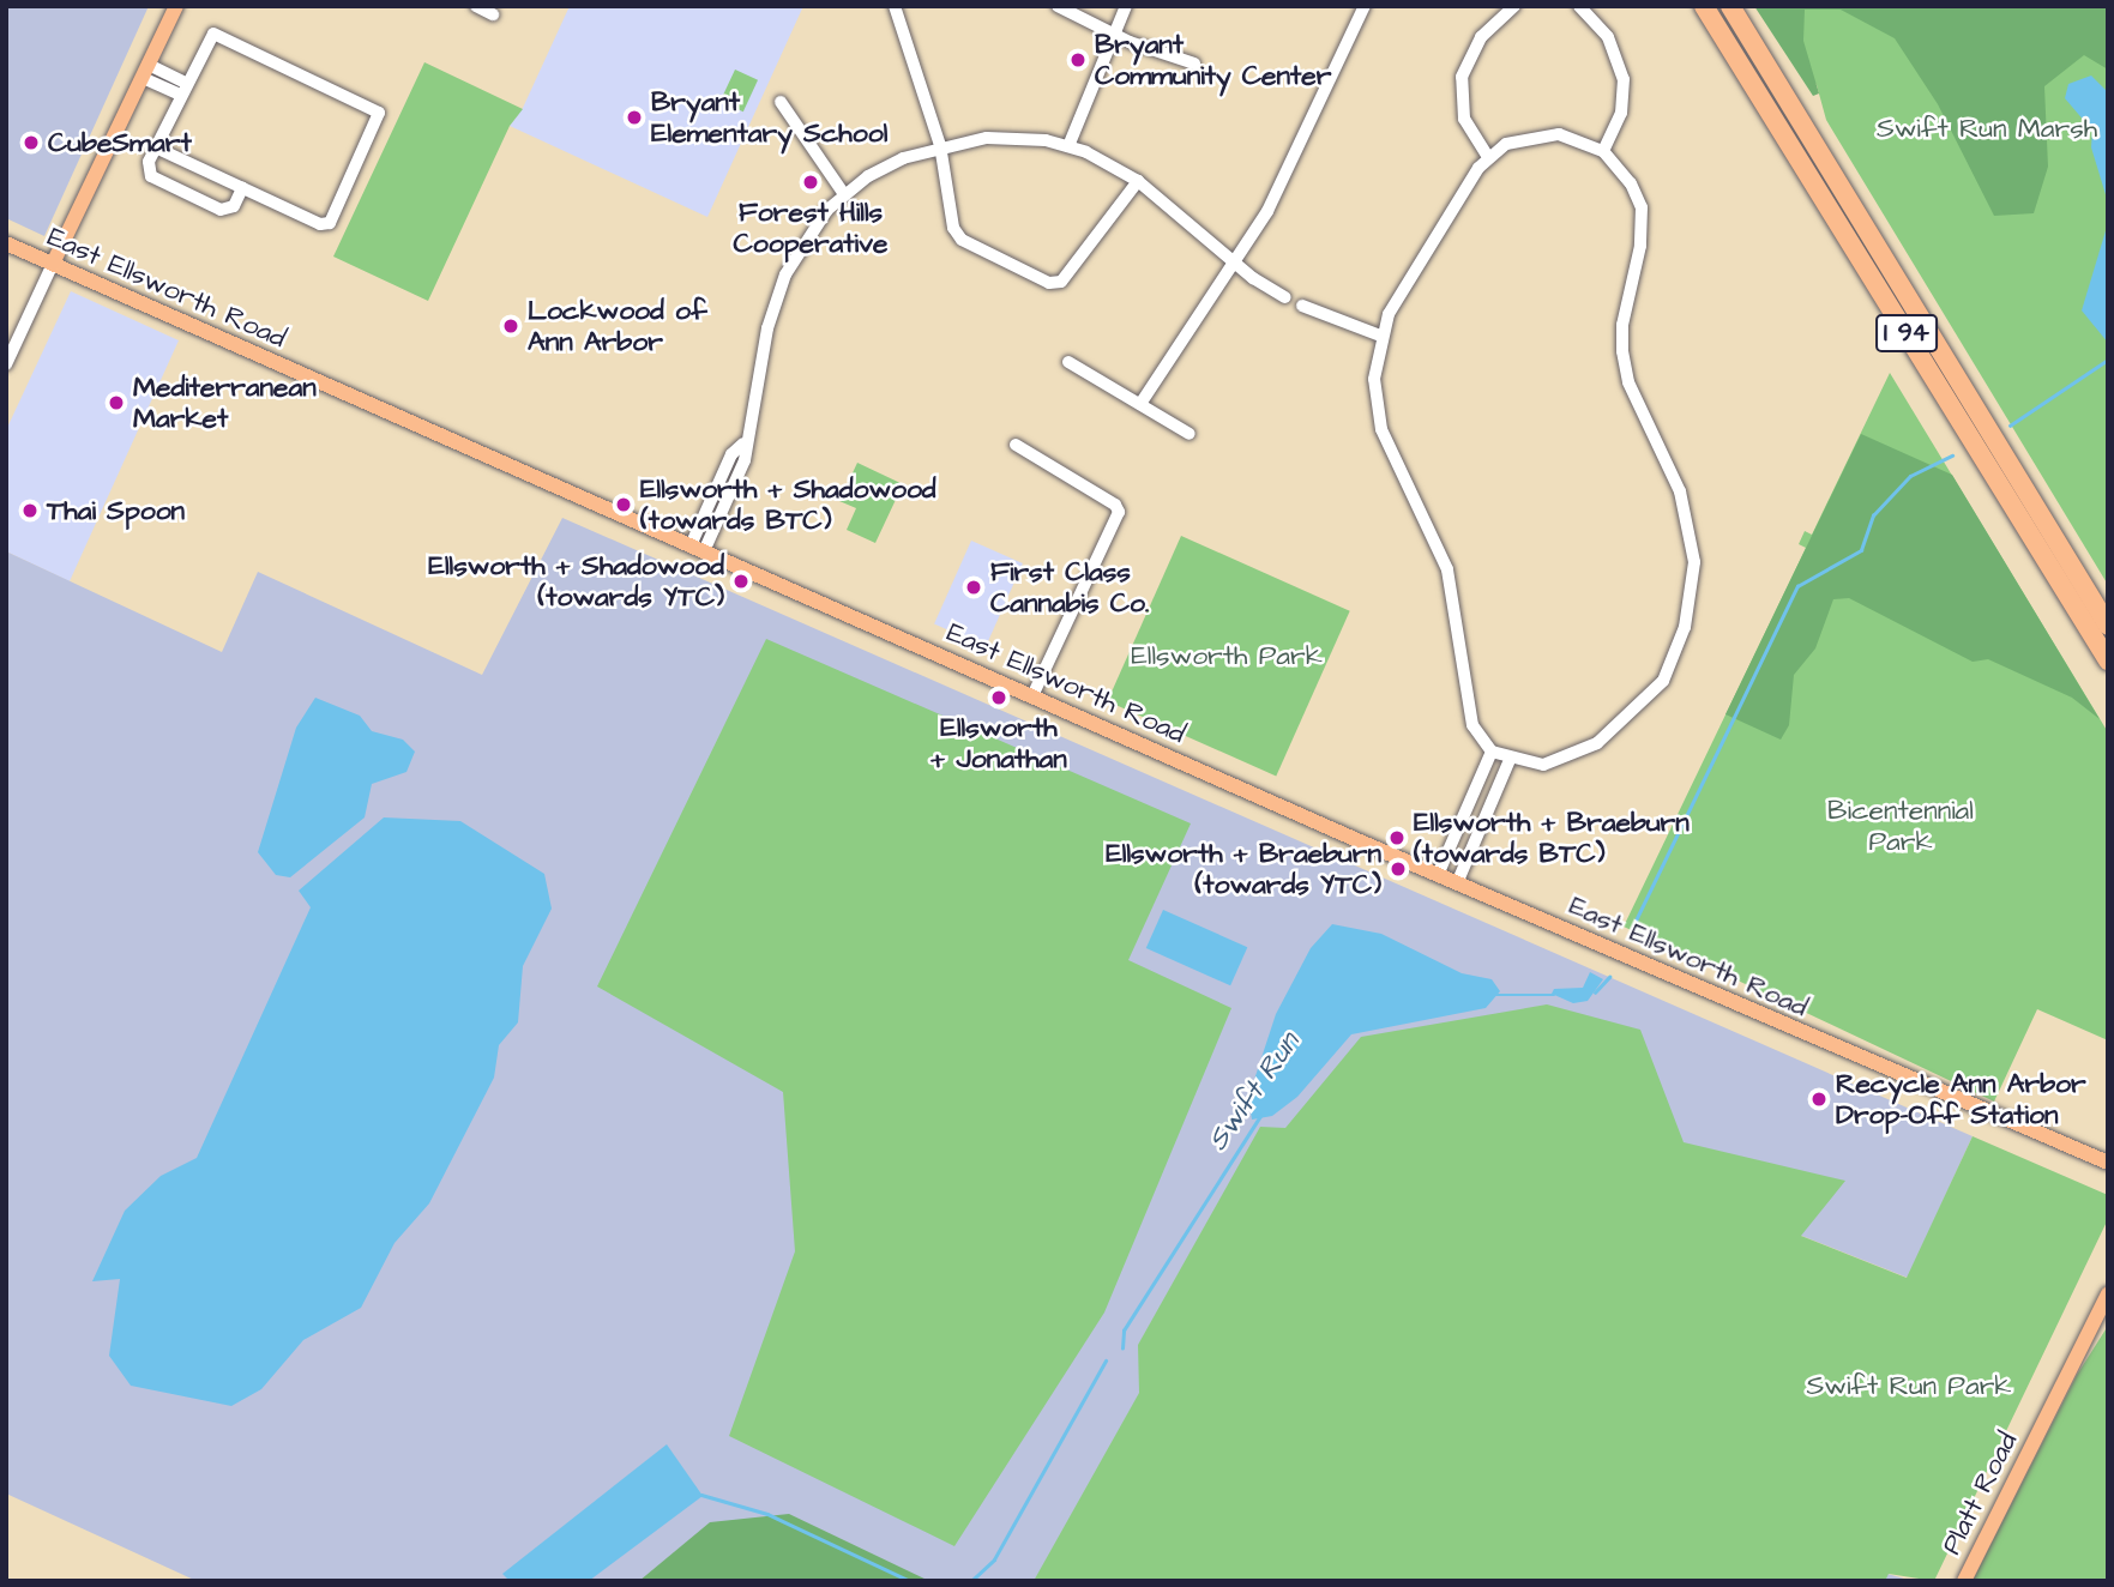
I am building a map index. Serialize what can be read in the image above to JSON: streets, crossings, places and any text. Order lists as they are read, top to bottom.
{
  "streets": {
    "highway": ["I 94"],
    "main road": ["East Ellsworth Road", "Platt Road"]
  },
  "water": ["Swift Run"],
  "parks": [
    "Swift Run Marsh",
    "Ellsworth Park",
    "Bicentennial Park",
    "Swift Run Park"
  ],
  "places": [
    "Bryant Community Center",
    "Bryant Elementary School",
    "CubeSmart",
    "Forest Hills Cooperative",
    "Lockwood of Ann Arbor",
    "Mediterranean Market",
    "Ellsworth + Shadowood (towards BTC)",
    "Thai Spoon",
    "Ellsworth + Shadowood (towards YTC)",
    "First Class Cannabis Co.",
    "Ellsworth + Jonathan",
    "Ellsworth + Braeburn (towards BTC)",
    "Ellsworth + Braeburn (towards YTC)",
    "Recycle Ann Arbor Drop-Off Station"
  ]
}
